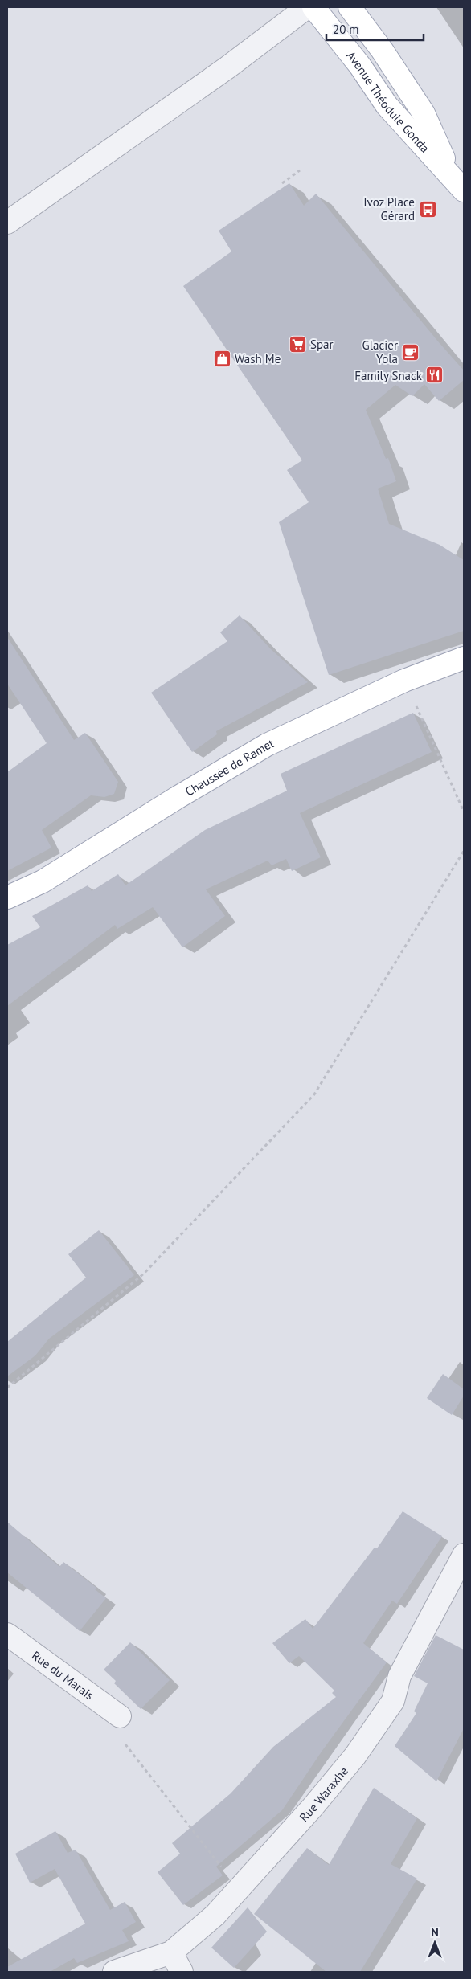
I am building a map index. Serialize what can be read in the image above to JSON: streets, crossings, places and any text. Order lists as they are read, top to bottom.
{
  "streets": {
    "main road": ["Avenue Théodule Gonda", "Chaussée de Ramet"],
    "street": ["Rue du Marais", "Rue Waraxhe"]
  },
  "places": {
    "bus stop": ["Ivoz Place Gérard"],
    "supermarket": ["Spar"],
    "cafe": ["Glacier Yola"],
    "shop": ["Wash Me"],
    "restaurant": ["Family Snack"]
  },
  "scale_bar": "20 m",
  "north": "top"
}
